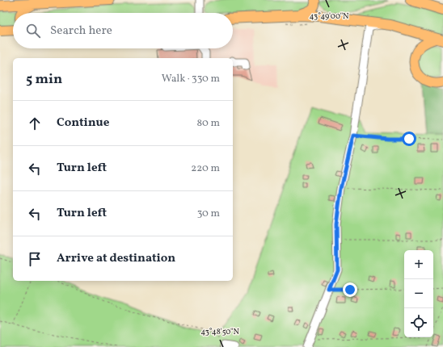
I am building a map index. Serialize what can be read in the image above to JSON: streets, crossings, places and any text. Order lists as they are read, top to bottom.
{
  "page": {
    "search": "Search here",
    "heading": ["5 min", "Walk · 330 m"],
    "list": [
      ["Continue", "80 m"],
      ["Turn left", "220 m"],
      ["Turn left", "30 m"],
      "Arrive at destination"
    ],
    "map_buttons": ["+", "−"]
  },
  "coordinates": ["43°49'00\"N", "43°48'50\"N"]
}
